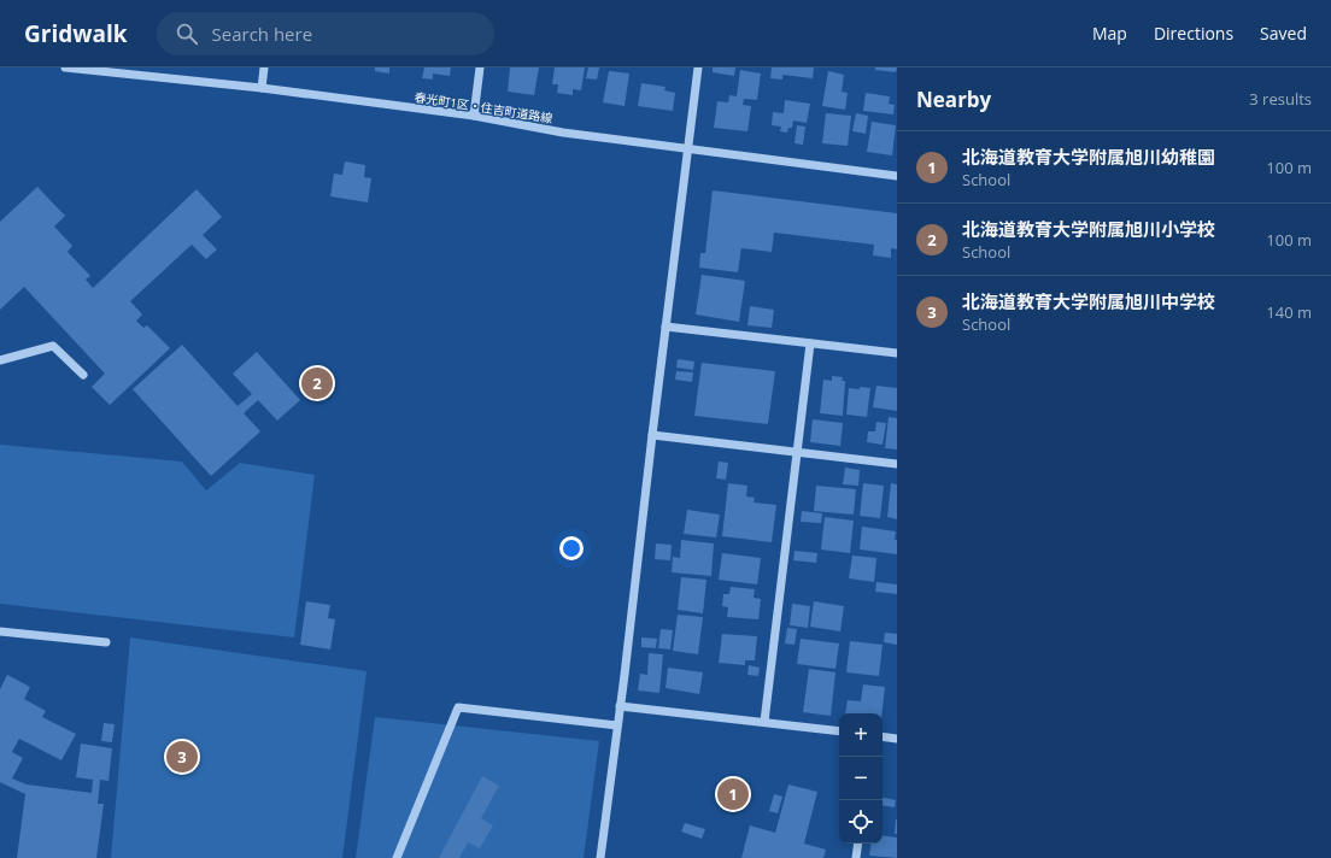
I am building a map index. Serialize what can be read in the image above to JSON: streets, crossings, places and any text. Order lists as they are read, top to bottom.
{
  "streets": {
    "street": ["春光町1区・住吉町道路線"]
  },
  "page": {
    "header": "Gridwalk",
    "search": "Search here",
    "nav": ["Map", "Directions", "Saved"],
    "heading": ["Nearby", "3 results"],
    "list": [
      {
        "mark": "1",
        "name": "北海道教育大学附属旭川幼稚園",
        "note": "School",
        "value": "100 m"
      },
      {
        "mark": "2",
        "name": "北海道教育大学附属旭川小学校",
        "note": "School",
        "value": "100 m"
      },
      {
        "mark": "3",
        "name": "北海道教育大学附属旭川中学校",
        "note": "School",
        "value": "140 m"
      }
    ],
    "pins": ["2", "3", "1"],
    "map_buttons": ["+", "−"]
  }
}
